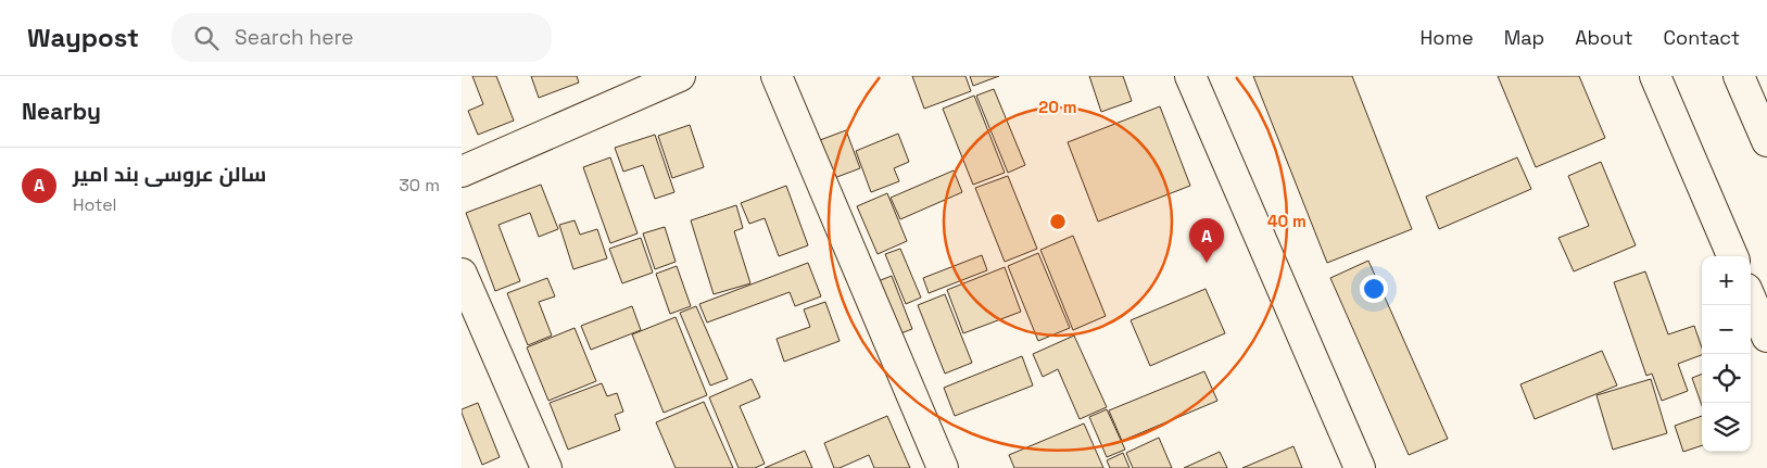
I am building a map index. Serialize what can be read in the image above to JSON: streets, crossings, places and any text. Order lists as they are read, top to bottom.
{
  "page": {
    "header": "Waypost",
    "search": "Search here",
    "nav": [
      "Home",
      "Map",
      "About",
      "Contact"
    ],
    "heading": "Nearby",
    "list": [
      {
        "mark": "A",
        "name": "سالن عروسی بند امیر",
        "note": "Hotel",
        "value": "30 m"
      }
    ],
    "pins": "A",
    "map_buttons": ["+", "−"]
  },
  "rings": ["20 m", "40 m"]
}
